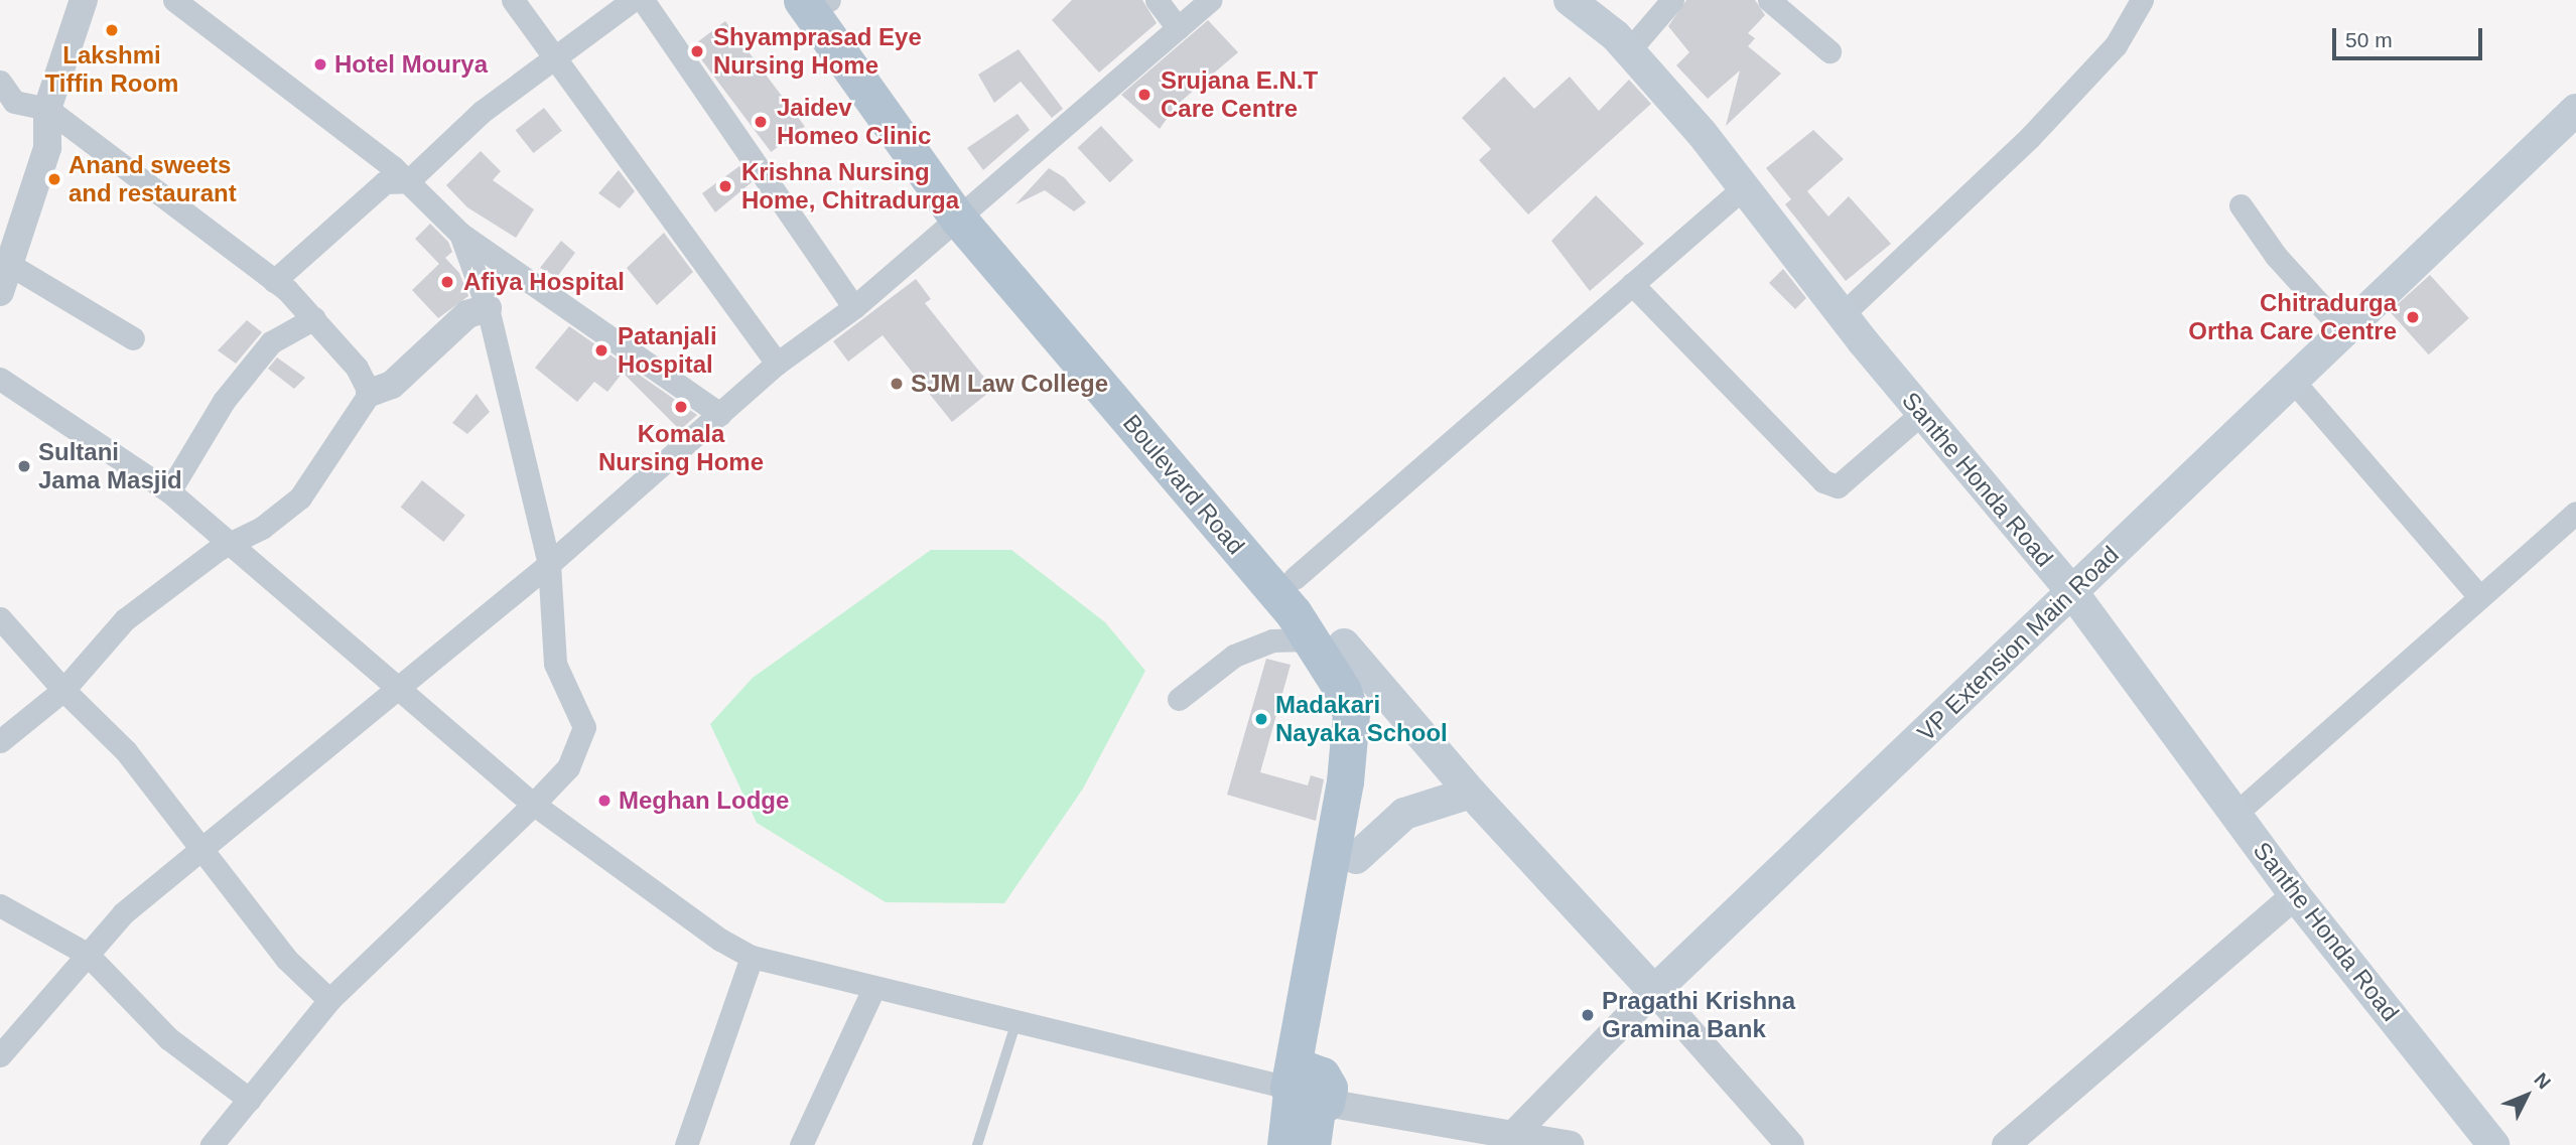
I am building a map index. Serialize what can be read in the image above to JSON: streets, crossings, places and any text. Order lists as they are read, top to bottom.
{
  "streets": {
    "main road": ["Santhe Honda Road", "Boulevard Road", "VP Extension Main Road"]
  },
  "crossings": [
    ["Santhe Honda Road", "VP Extension Main Road"]
  ],
  "places": [
    "Lakshmi Tiffin Room",
    "Shyamprasad Eye Nursing Home",
    "Hotel Mourya",
    "Srujana E.N.T Care Centre",
    "Jaidev Homeo Clinic",
    "Anand sweets and restaurant",
    "Krishna Nursing Home, Chitradurga",
    "Afiya Hospital",
    "Chitradurga Ortha Care Centre",
    "Patanjali Hospital",
    "SJM Law College",
    "Komala Nursing Home",
    "Sultani Jama Masjid",
    "Madakari Nayaka School",
    "Meghan Lodge",
    "Pragathi Krishna Gramina Bank"
  ],
  "scale_bar": "50 m",
  "north": "top right"
}
